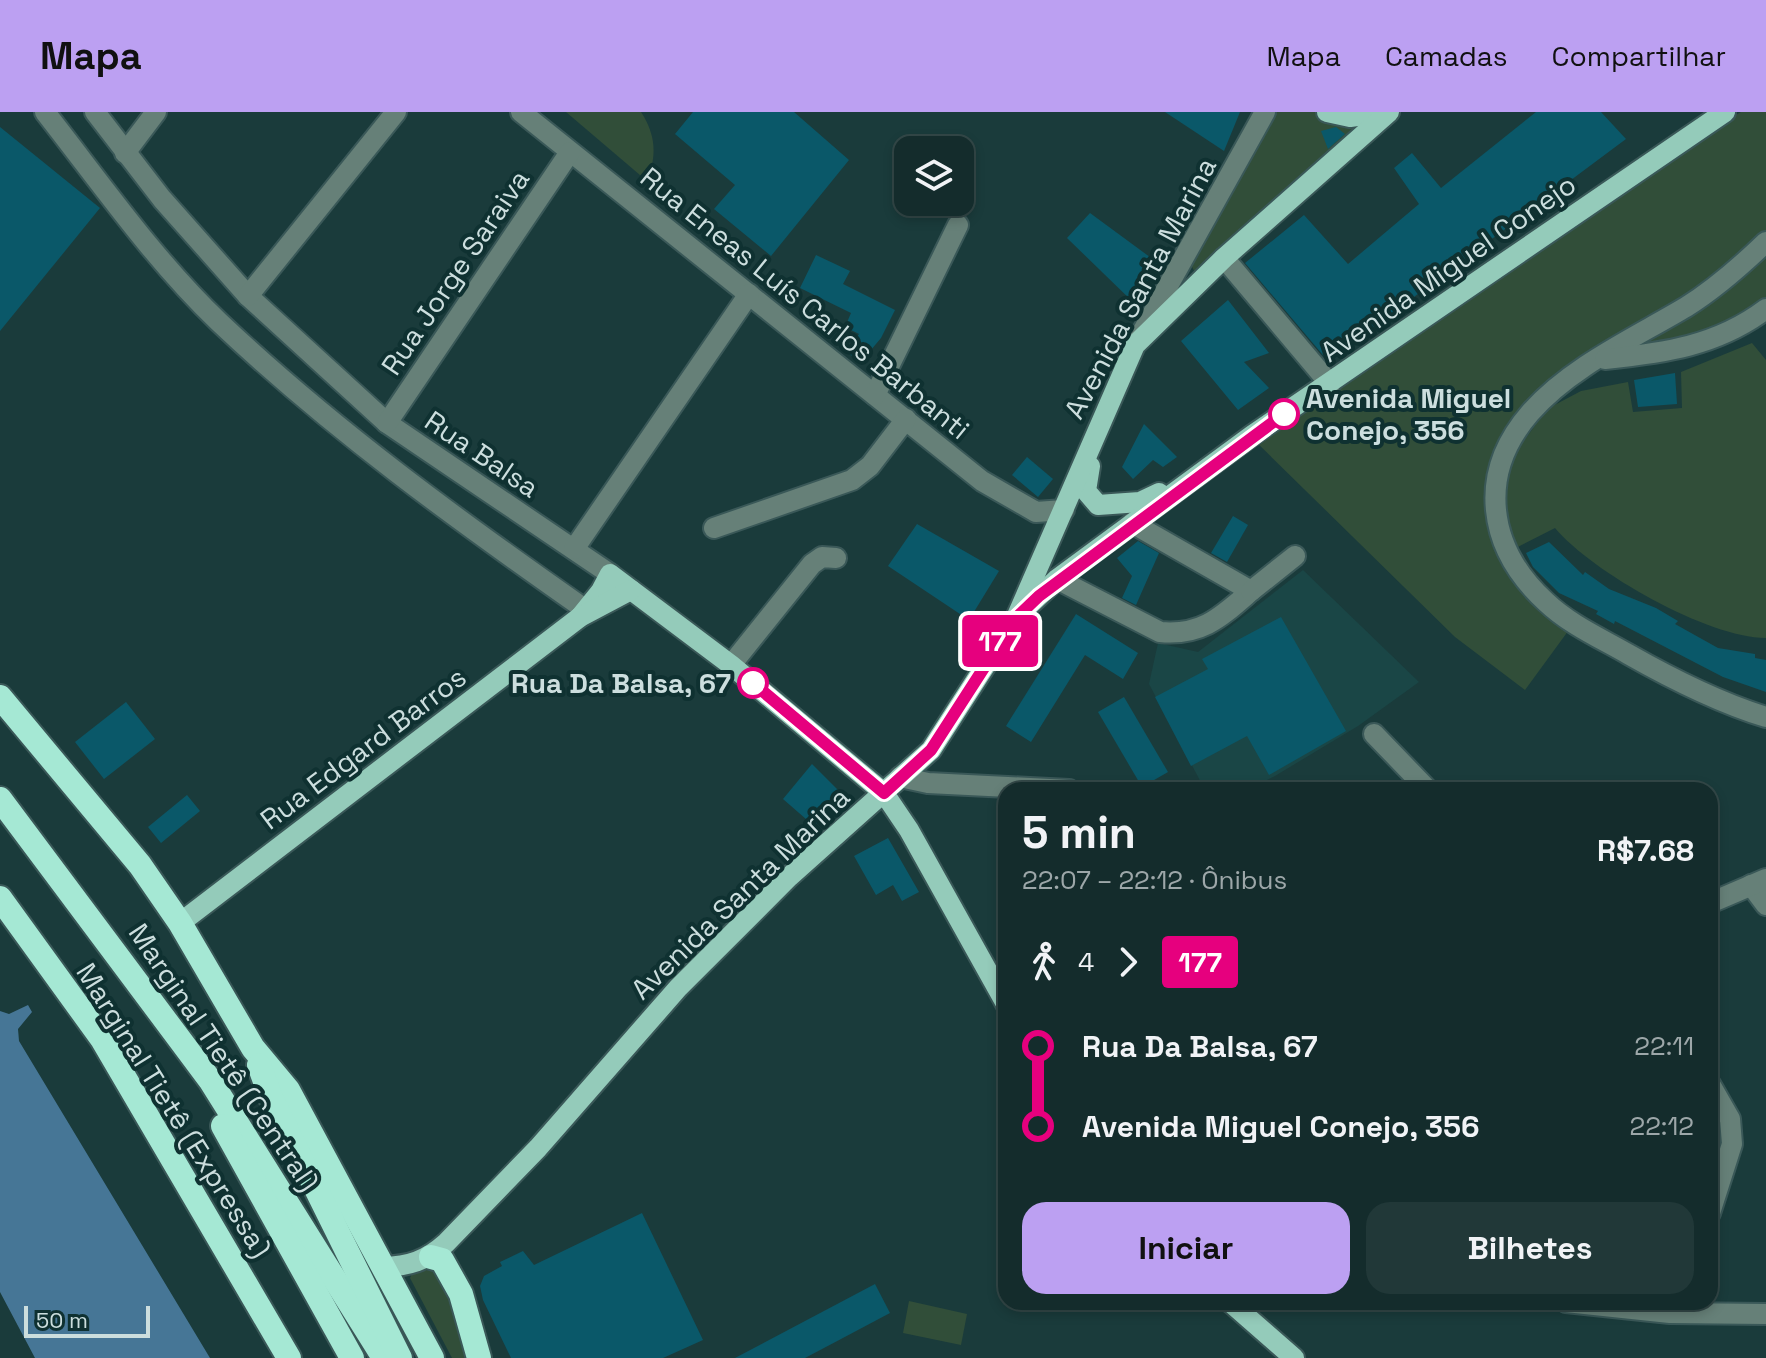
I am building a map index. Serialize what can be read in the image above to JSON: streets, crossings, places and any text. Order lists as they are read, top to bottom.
{
  "streets": {
    "highway": ["Marginal Tietê (Central)", "Marginal Tietê (Expressa)"],
    "main road": [
      "Avenida Miguel Conejo",
      "Avenida Santa Marina",
      "Rua Balsa",
      "Rua Edgard Barros"
    ],
    "street": ["Rua Jorge Saraiva", "Rua Eneas Luís Carlos Barbanti"]
  },
  "crossings": [
    ["Avenida Miguel Conejo", "Avenida Santa Marina"],
    ["Rua Jorge Saraiva", "Rua Eneas Luís Carlos Barbanti"],
    ["Rua Jorge Saraiva", "Rua Balsa"],
    ["Avenida Santa Marina", "Rua Eneas Luís Carlos Barbanti"],
    ["Avenida Santa Marina", "Rua Balsa"],
    ["Rua Balsa", "Rua Edgard Barros"]
  ],
  "places": ["Avenida Miguel Conejo, 356", "Rua Da Balsa, 67"],
  "lines": ["bus line 177"],
  "scale_bar": "50 m",
  "page": {
    "header": "Mapa",
    "nav": ["Mapa", "Camadas", "Compartilhar"],
    "on_map": "177",
    "heading": ["5 min", "22:07 – 22:12 · Ônibus", "R$7.68"],
    "legs": ["4", "177"],
    "list": [
      {
        "name": "Rua Da Balsa, 67",
        "value": "22:11"
      },
      {
        "name": "Avenida Miguel Conejo, 356",
        "value": "22:12"
      }
    ],
    "buttons": ["Iniciar", "Bilhetes"],
    "scale": "50 m"
  }
}
